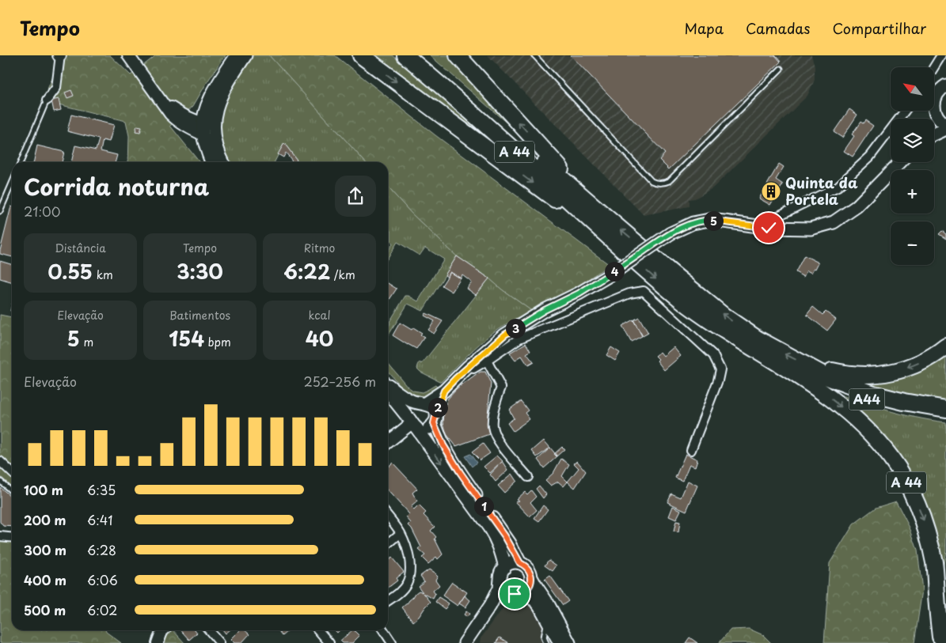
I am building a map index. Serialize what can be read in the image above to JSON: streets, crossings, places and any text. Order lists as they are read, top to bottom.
{
  "streets": {
    "highway": ["A 44", "A44"]
  },
  "crossings": [
    ["A 44", "A44"]
  ],
  "places": {
    "building": ["Quinta da Portela"]
  },
  "north": "top left",
  "page": {
    "header": "Tempo",
    "nav": ["Mapa", "Camadas", "Compartilhar"],
    "map_buttons": ["+", "−"],
    "heading": ["Corrida noturna", "21:00"],
    "pins": [
      "5",
      "4",
      "3",
      "2",
      "1"
    ],
    "stats": [
      ["Distância", "0.55 km"],
      ["Tempo", "3:30"],
      ["Ritmo", "6:22 /km"],
      ["Elevação", "5 m"],
      ["Batimentos", "154 bpm"],
      ["kcal", "40"]
    ],
    "chart": ["Elevação", "252–256 m"],
    "list": [
      {
        "name": "100 m",
        "note": "6:35"
      },
      {
        "name": "200 m",
        "note": "6:41"
      },
      {
        "name": "300 m",
        "note": "6:28"
      },
      {
        "name": "400 m",
        "note": "6:06"
      },
      {
        "name": "500 m",
        "note": "6:02"
      }
    ]
  }
}
